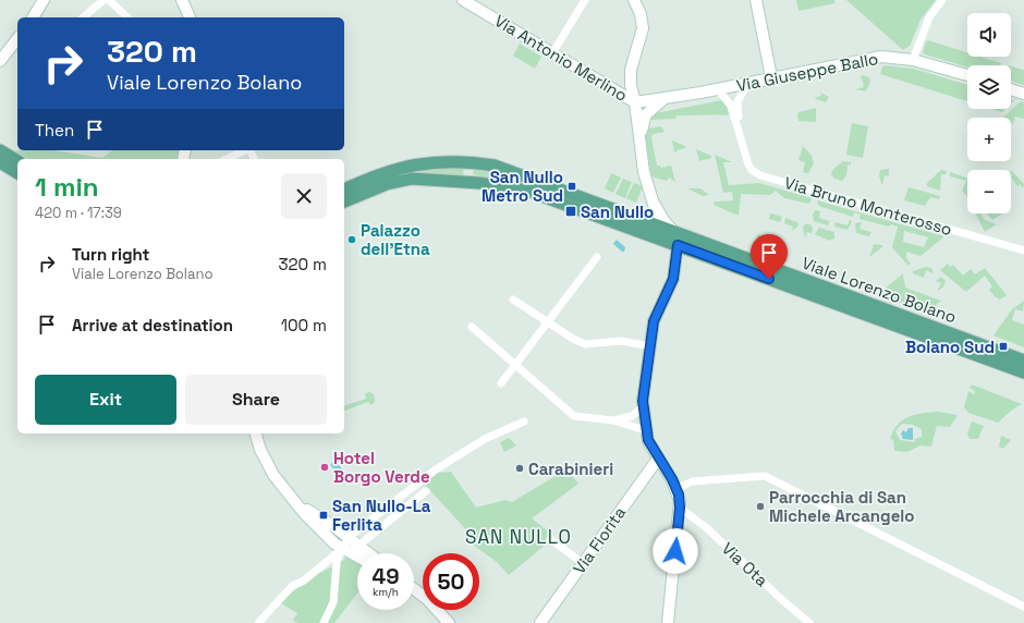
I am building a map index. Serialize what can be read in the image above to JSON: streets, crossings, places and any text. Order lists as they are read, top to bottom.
{
  "streets": {
    "main road": [
      "Via Antonio Merlino",
      "Via Giuseppe Ballo",
      "Viale Lorenzo Bolano",
      "Via Fiorita"
    ],
    "street": ["Via Bruno Monterosso", "Via Ota"]
  },
  "crossings": [
    ["Via Antonio Merlino", "Via Giuseppe Ballo"]
  ],
  "districts": ["SAN NULLO"],
  "places": {
    "transit": [
      "San Nullo Metro Sud",
      "San Nullo",
      "Bolano Sud",
      "San Nullo-La Ferlita"
    ],
    "other": [
      "Palazzo dell'Etna",
      "Hotel Borgo Verde",
      "Carabinieri",
      "Parrocchia di San Michele Arcangelo"
    ]
  },
  "page": {
    "map_buttons": ["+", "−"],
    "turn": ["320 m", "Viale Lorenzo Bolano"],
    "then": "Then",
    "heading": ["1 min", "420 m · 17:39"],
    "list": [
      {
        "name": "Turn right",
        "note": "Viale Lorenzo Bolano",
        "value": "320 m"
      },
      {
        "name": "Arrive at destination",
        "value": "100 m"
      }
    ],
    "buttons": ["Exit", "Share"],
    "speed": "49 km/h",
    "limit": "50"
  }
}
